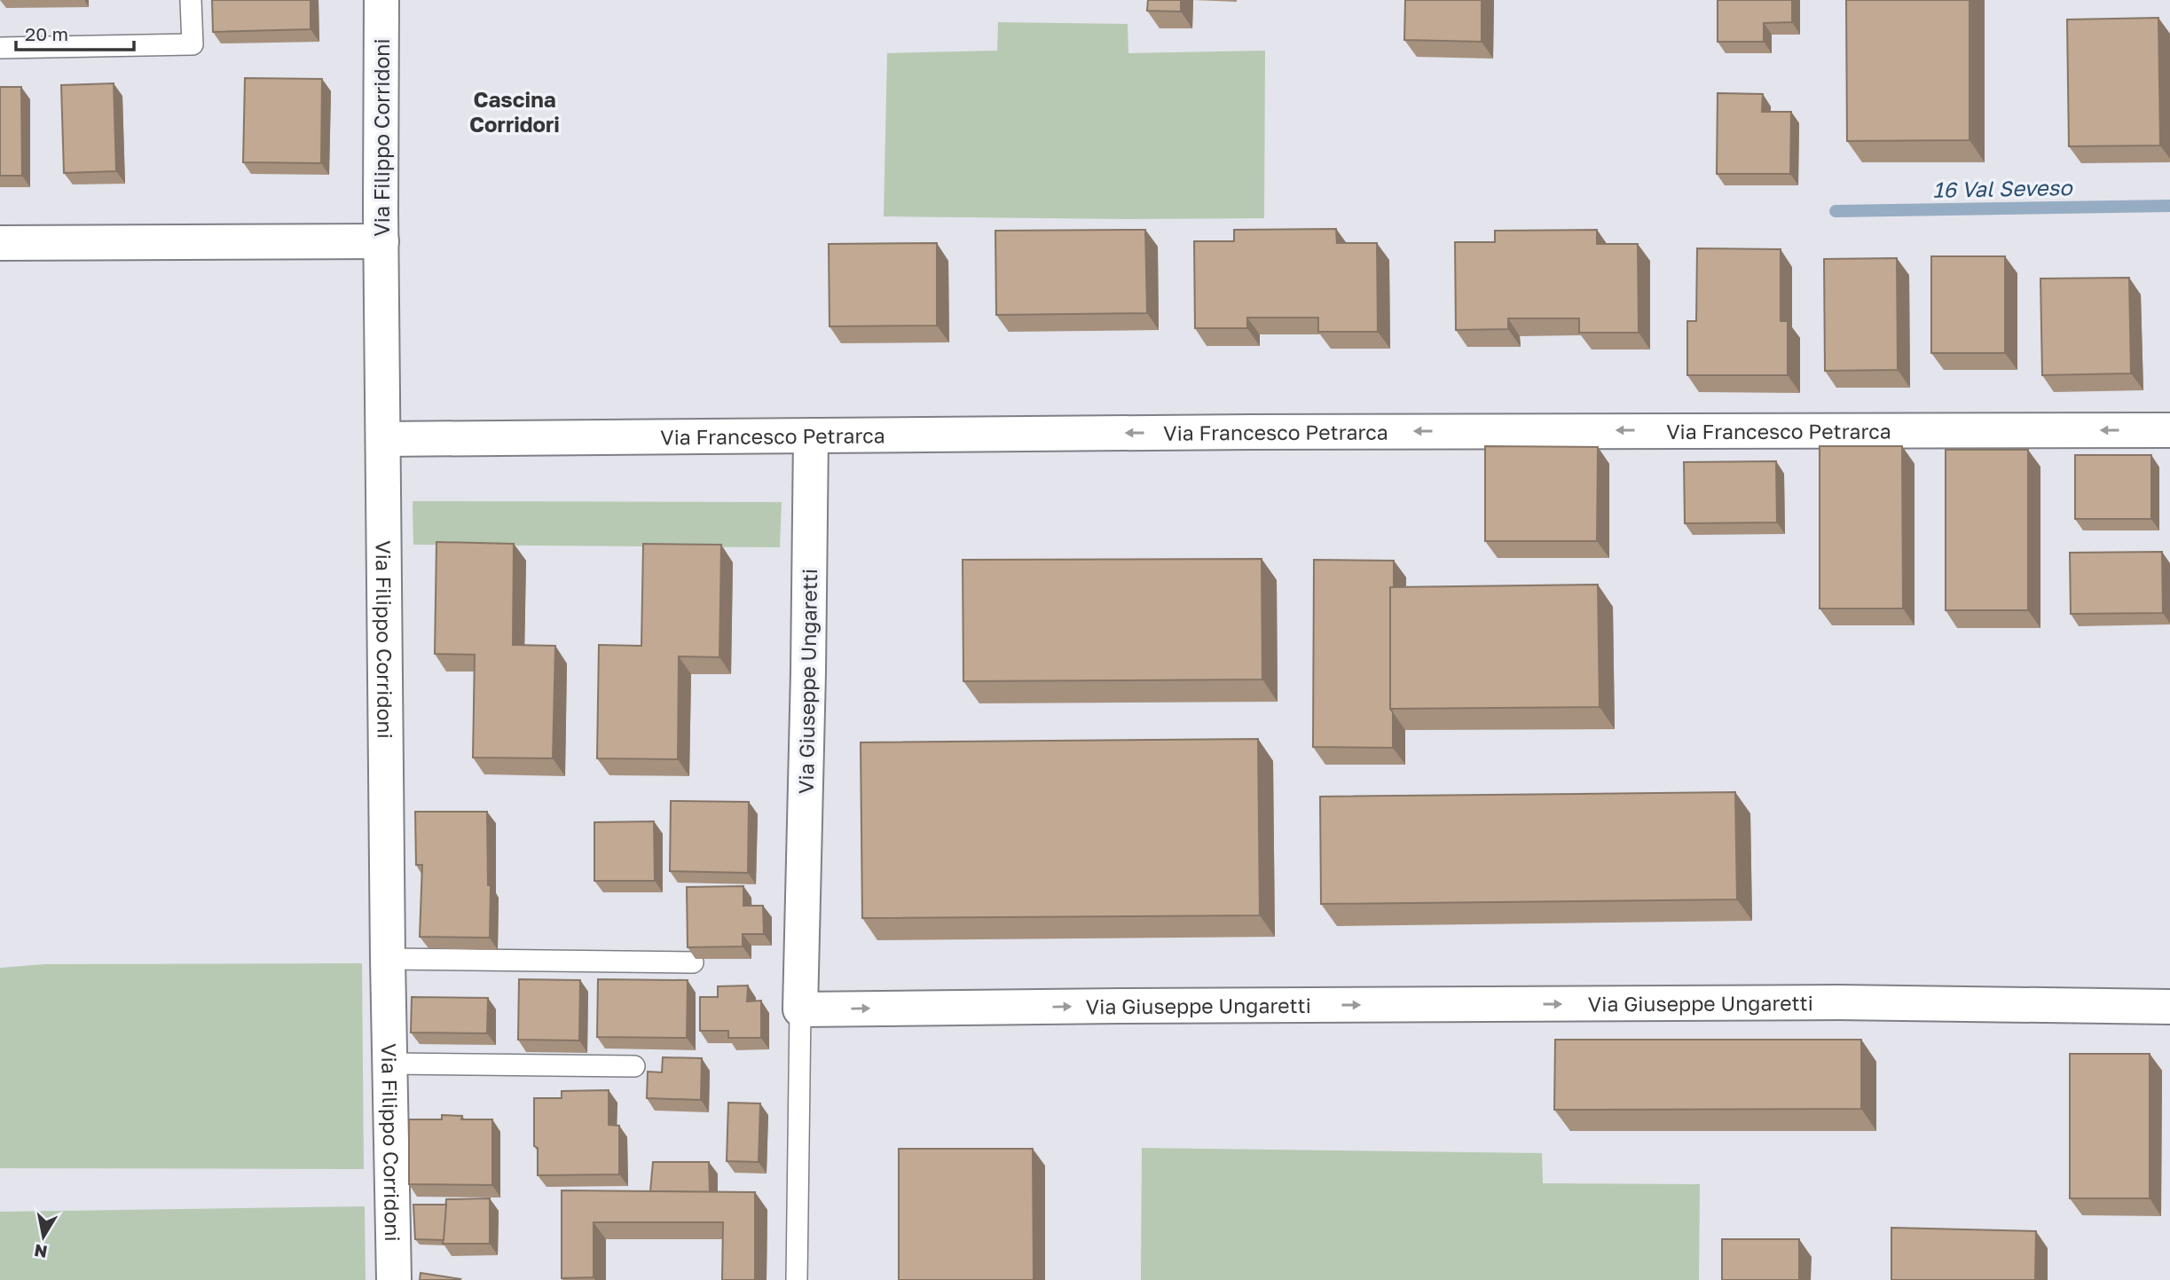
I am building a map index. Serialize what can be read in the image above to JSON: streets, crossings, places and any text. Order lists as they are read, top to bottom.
{
  "streets": {
    "street": ["Via Filippo Corridoni", "Via Francesco Petrarca", "Via Giuseppe Ungaretti"]
  },
  "crossings": [
    ["Via Filippo Corridoni", "Via Francesco Petrarca"],
    ["Via Francesco Petrarca", "Via Giuseppe Ungaretti"]
  ],
  "one_way": ["Via Francesco Petrarca", "Via Giuseppe Ungaretti"],
  "districts": ["Cascina Corridori"],
  "water": ["16 Val Seveso"],
  "scale_bar": "20 m",
  "north": "bottom"
}
